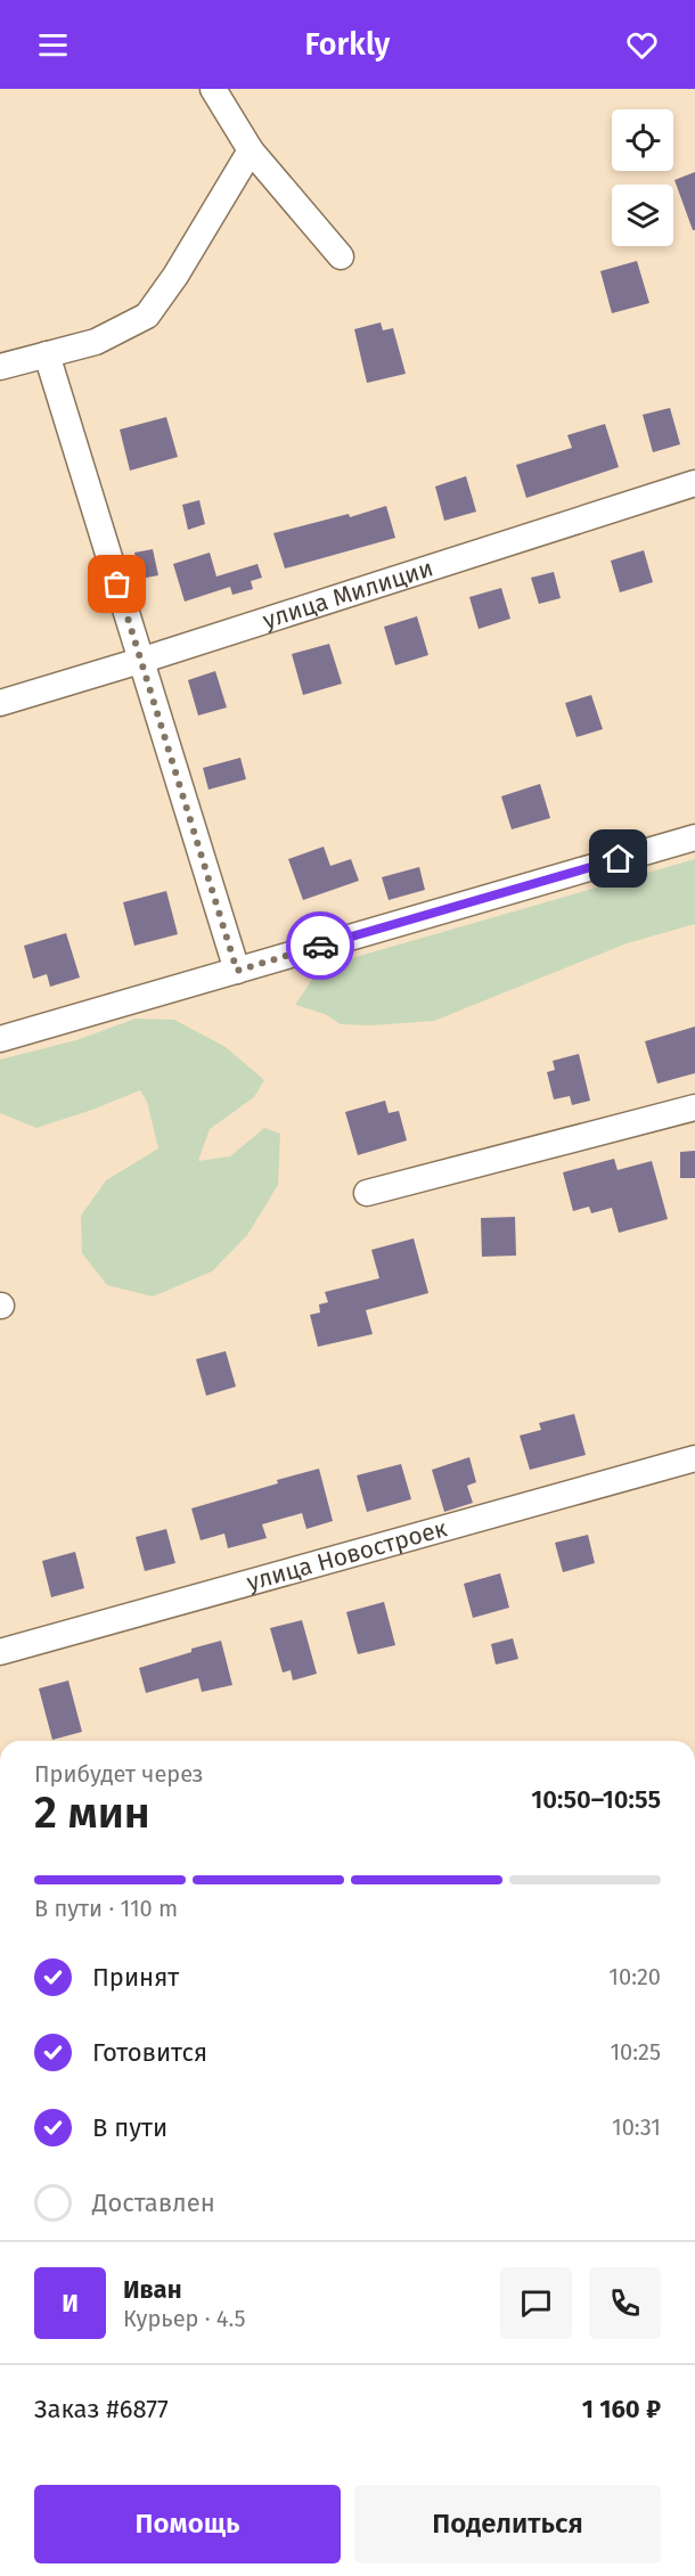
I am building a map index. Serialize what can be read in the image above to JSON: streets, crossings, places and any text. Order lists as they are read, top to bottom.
{
  "streets": {
    "street": ["улица Милиции", "улица Новостроек"]
  },
  "page": {
    "header": "Forkly",
    "heading": ["2 мин", "Прибудет через", "10:50–10:55"],
    "panel": [
      "Иван",
      "Курьер · 4.5",
      "Заказ #6877",
      "1 160 ₽"
    ],
    "bar": "В пути · 110 m",
    "list": [
      ["Принят", "10:20"],
      ["Готовится", "10:25"],
      ["В пути", "10:31"],
      "Доставлен"
    ],
    "round": "И",
    "buttons": ["Помощь", "Поделиться"]
  }
}
